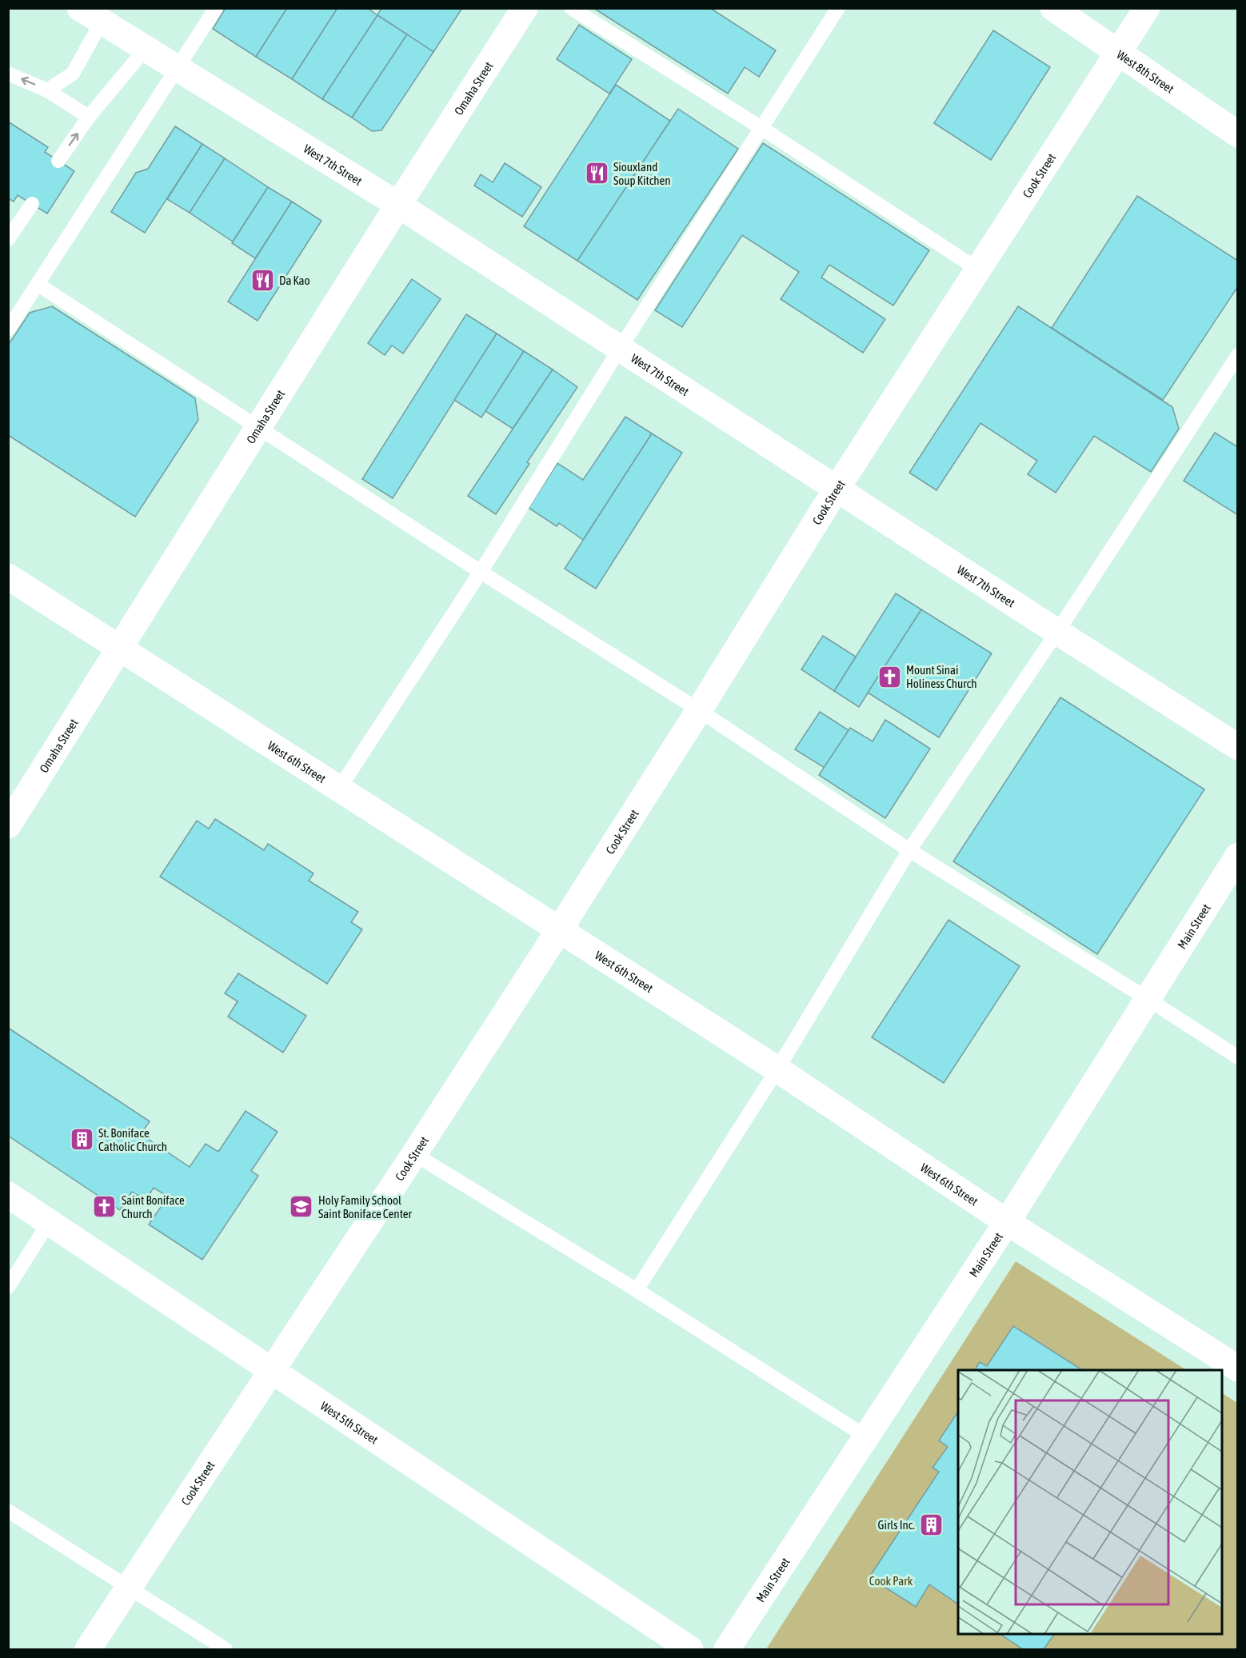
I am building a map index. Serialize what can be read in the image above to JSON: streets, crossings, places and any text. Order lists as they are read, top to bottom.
{
  "streets": {
    "street": [
      "West 8th Street",
      "Omaha Street",
      "West 7th Street",
      "Cook Street",
      "West 6th Street",
      "Main Street",
      "West 5th Street"
    ]
  },
  "crossings": [
    ["West 8th Street", "Cook Street"],
    ["Omaha Street", "West 7th Street"],
    ["Omaha Street", "West 6th Street"],
    ["West 7th Street", "Cook Street"],
    ["Cook Street", "West 6th Street"],
    ["Cook Street", "West 5th Street"],
    ["West 6th Street", "Main Street"]
  ],
  "parks": ["Cook Park"],
  "places": {
    "restaurant": ["Siouxland Soup Kitchen", "Da Kao"],
    "church": ["Mount Sinai Holiness Church", "Saint Boniface Church"],
    "building": ["St. Boniface Catholic Church", "Girls Inc."],
    "school or university": ["Holy Family School Saint Boniface Center"]
  }
}
